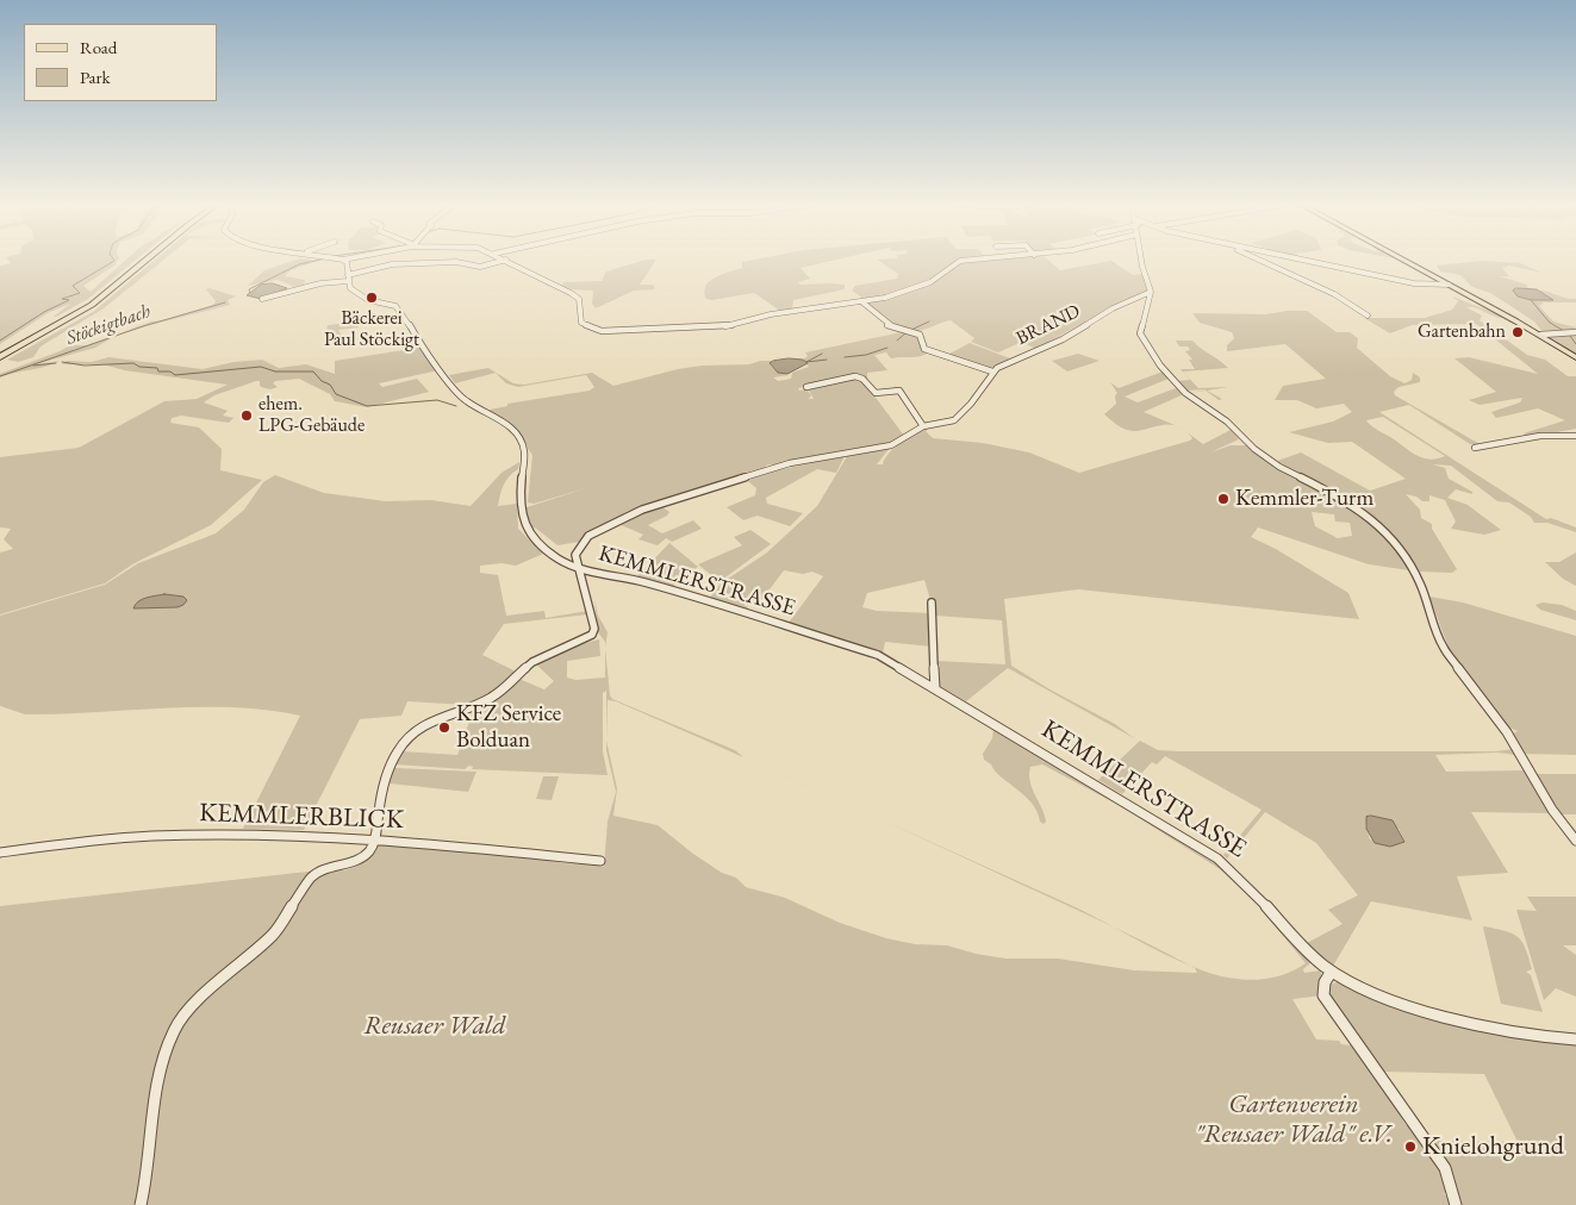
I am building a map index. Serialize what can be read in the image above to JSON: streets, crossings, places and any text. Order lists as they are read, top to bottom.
{
  "streets": {
    "street": ["BRAND", "KEMMLERSTRASSE", "KEMMLERBLICK"]
  },
  "crossings": [
    ["BRAND", "KEMMLERSTRASSE"]
  ],
  "water": ["Stöckigtbach"],
  "parks": ["Reusaer Wald", "Gartenverein \"Reusaer Wald\" e.V."],
  "places": [
    "Bäckerei Paul Stöckigt",
    "Gartenbahn",
    "ehem. LPG-Gebäude",
    "Kemmler-Turm",
    "KFZ Service Bolduan",
    "Knielohgrund"
  ],
  "legend": ["Road", "Park"]
}
